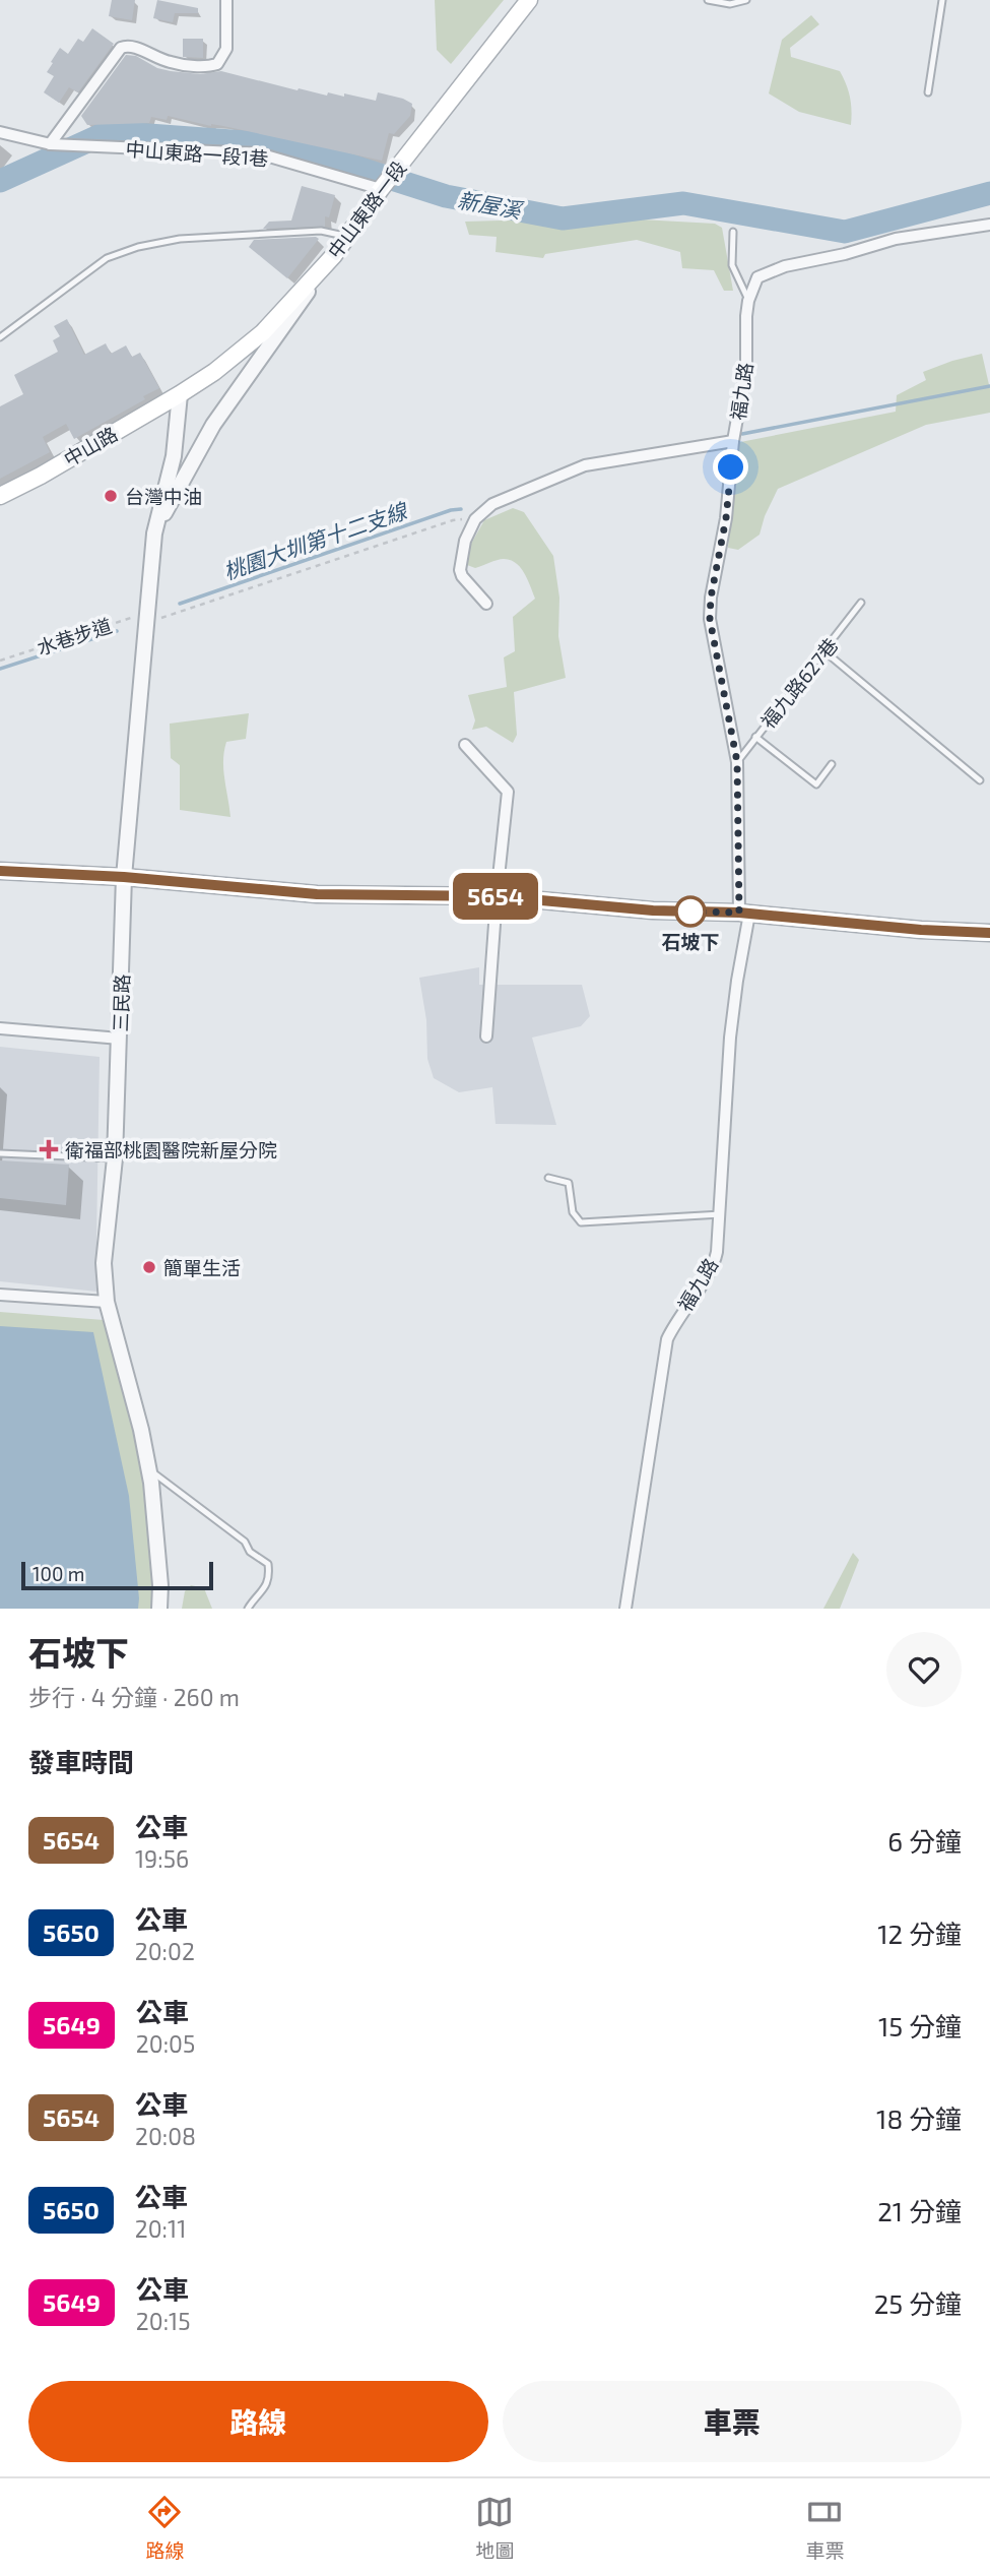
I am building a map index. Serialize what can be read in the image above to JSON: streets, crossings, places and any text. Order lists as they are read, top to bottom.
{
  "streets": {
    "main road": ["中山東路一段", "中山路"],
    "street": ["中山東路一段1巷", "福九路", "三民路"],
    "lane": ["福九路627巷"],
    "path": ["水巷步道"]
  },
  "crossings": [
    ["中山東路一段1巷", "中山東路一段"],
    ["中山東路一段", "中山路"],
    ["中山東路一段", "三民路"],
    ["福九路", "福九路627巷"],
    ["中山路", "三民路"],
    ["水巷步道", "三民路"]
  ],
  "water": ["新屋溪", "桃園大圳第十二支線"],
  "places": {
    "other": ["台灣中油", "石坡下", "簡單生活"],
    "health": ["衛福部桃園醫院新屋分院"]
  },
  "lines": ["bus line 5654"],
  "scale_bar": "100 m",
  "page": {
    "on_map": "5654",
    "scale": "100 m",
    "heading": [
      ["石坡下", "步行 · 4 分鐘 · 260 m"],
      "發車時間"
    ],
    "list": [
      {
        "mark": "5654",
        "name": "公車",
        "note": "19:56",
        "value": "6 分鐘"
      },
      {
        "mark": "5650",
        "name": "公車",
        "note": "20:02",
        "value": "12 分鐘"
      },
      {
        "mark": "5649",
        "name": "公車",
        "note": "20:05",
        "value": "15 分鐘"
      },
      {
        "mark": "5654",
        "name": "公車",
        "note": "20:08",
        "value": "18 分鐘"
      },
      {
        "mark": "5650",
        "name": "公車",
        "note": "20:11",
        "value": "21 分鐘"
      },
      {
        "mark": "5649",
        "name": "公車",
        "note": "20:15",
        "value": "25 分鐘"
      }
    ],
    "buttons": ["路線", "車票"],
    "tabs": ["路線", "地圖", "車票"]
  }
}
